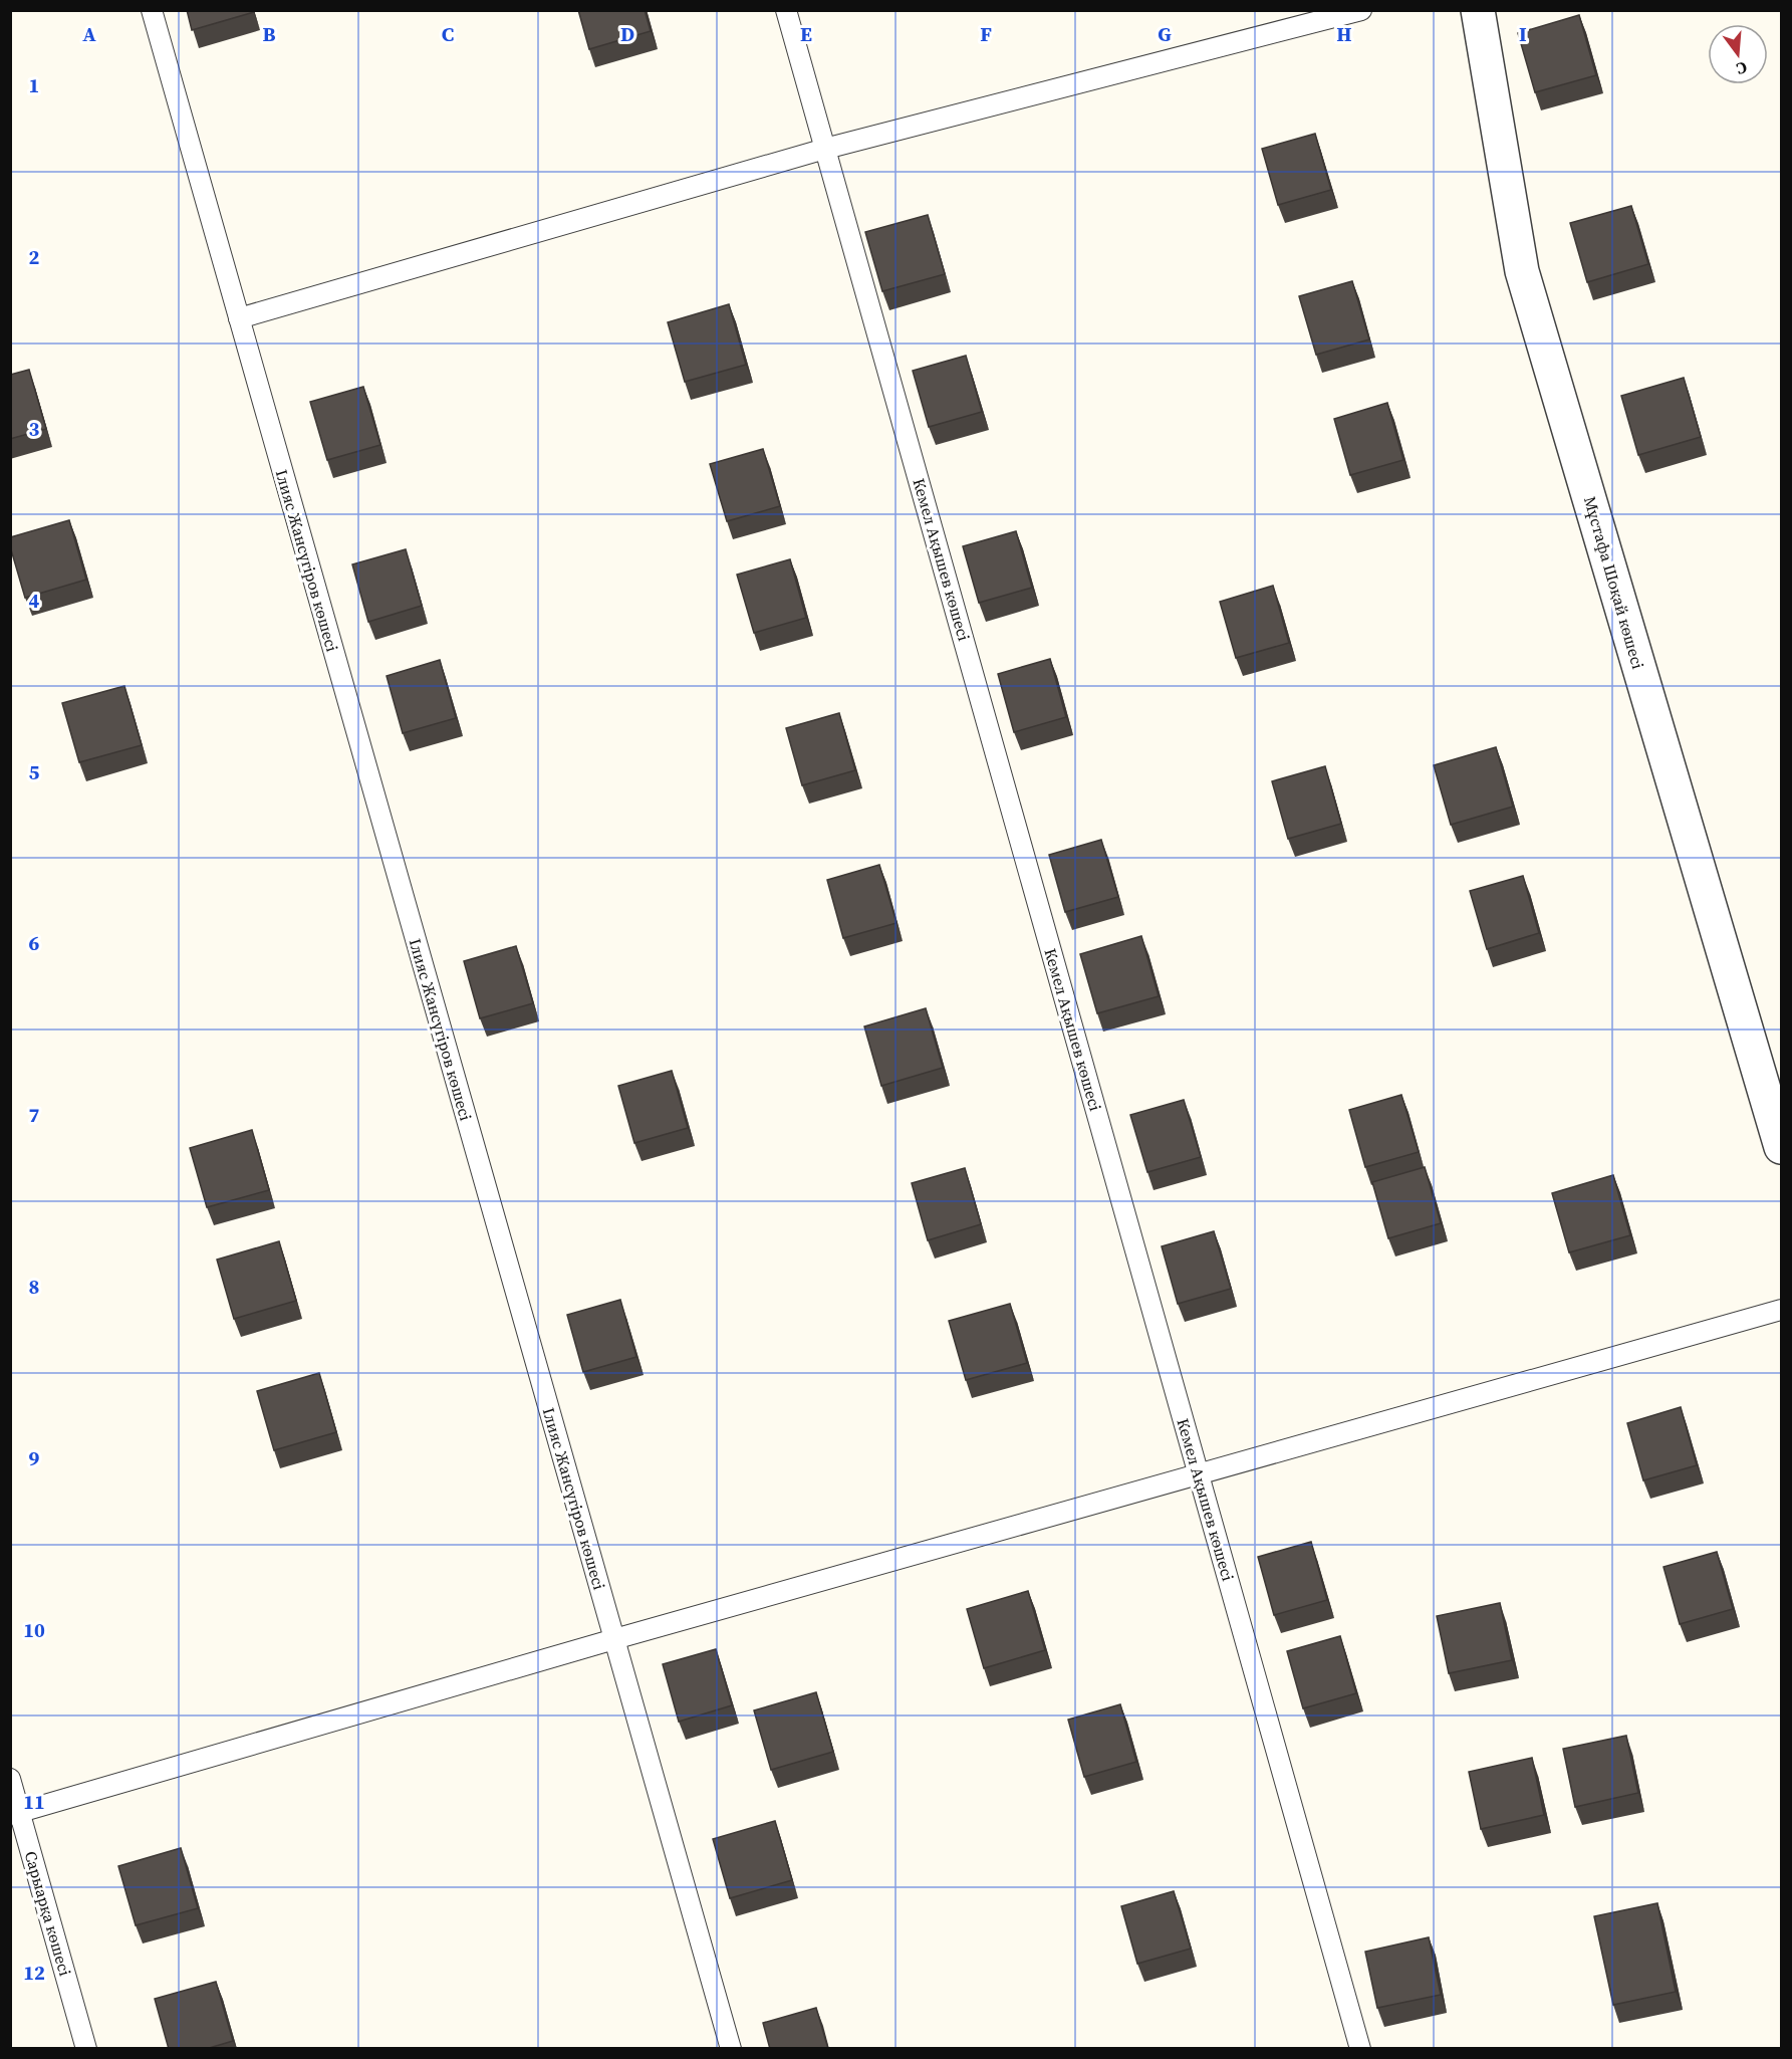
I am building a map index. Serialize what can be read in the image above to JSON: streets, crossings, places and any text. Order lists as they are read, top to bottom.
{
  "streets": {
    "street": ["Мұстафа Шоқай көшесі"],
    "lane": ["Кемел Ақышев көшесі", "Ілияс Жансүгіров көшесі", "Сарыарқа көшесі"]
  },
  "north": "bottom",
  "grid": {
    "columns": [
      "A",
      "B",
      "C",
      "D",
      "E",
      "F",
      "G",
      "H",
      "I"
    ],
    "rows": [
      "1",
      "2",
      "3",
      "4",
      "5",
      "6",
      "7",
      "8",
      "9",
      "10",
      "11",
      "12"
    ]
  }
}
